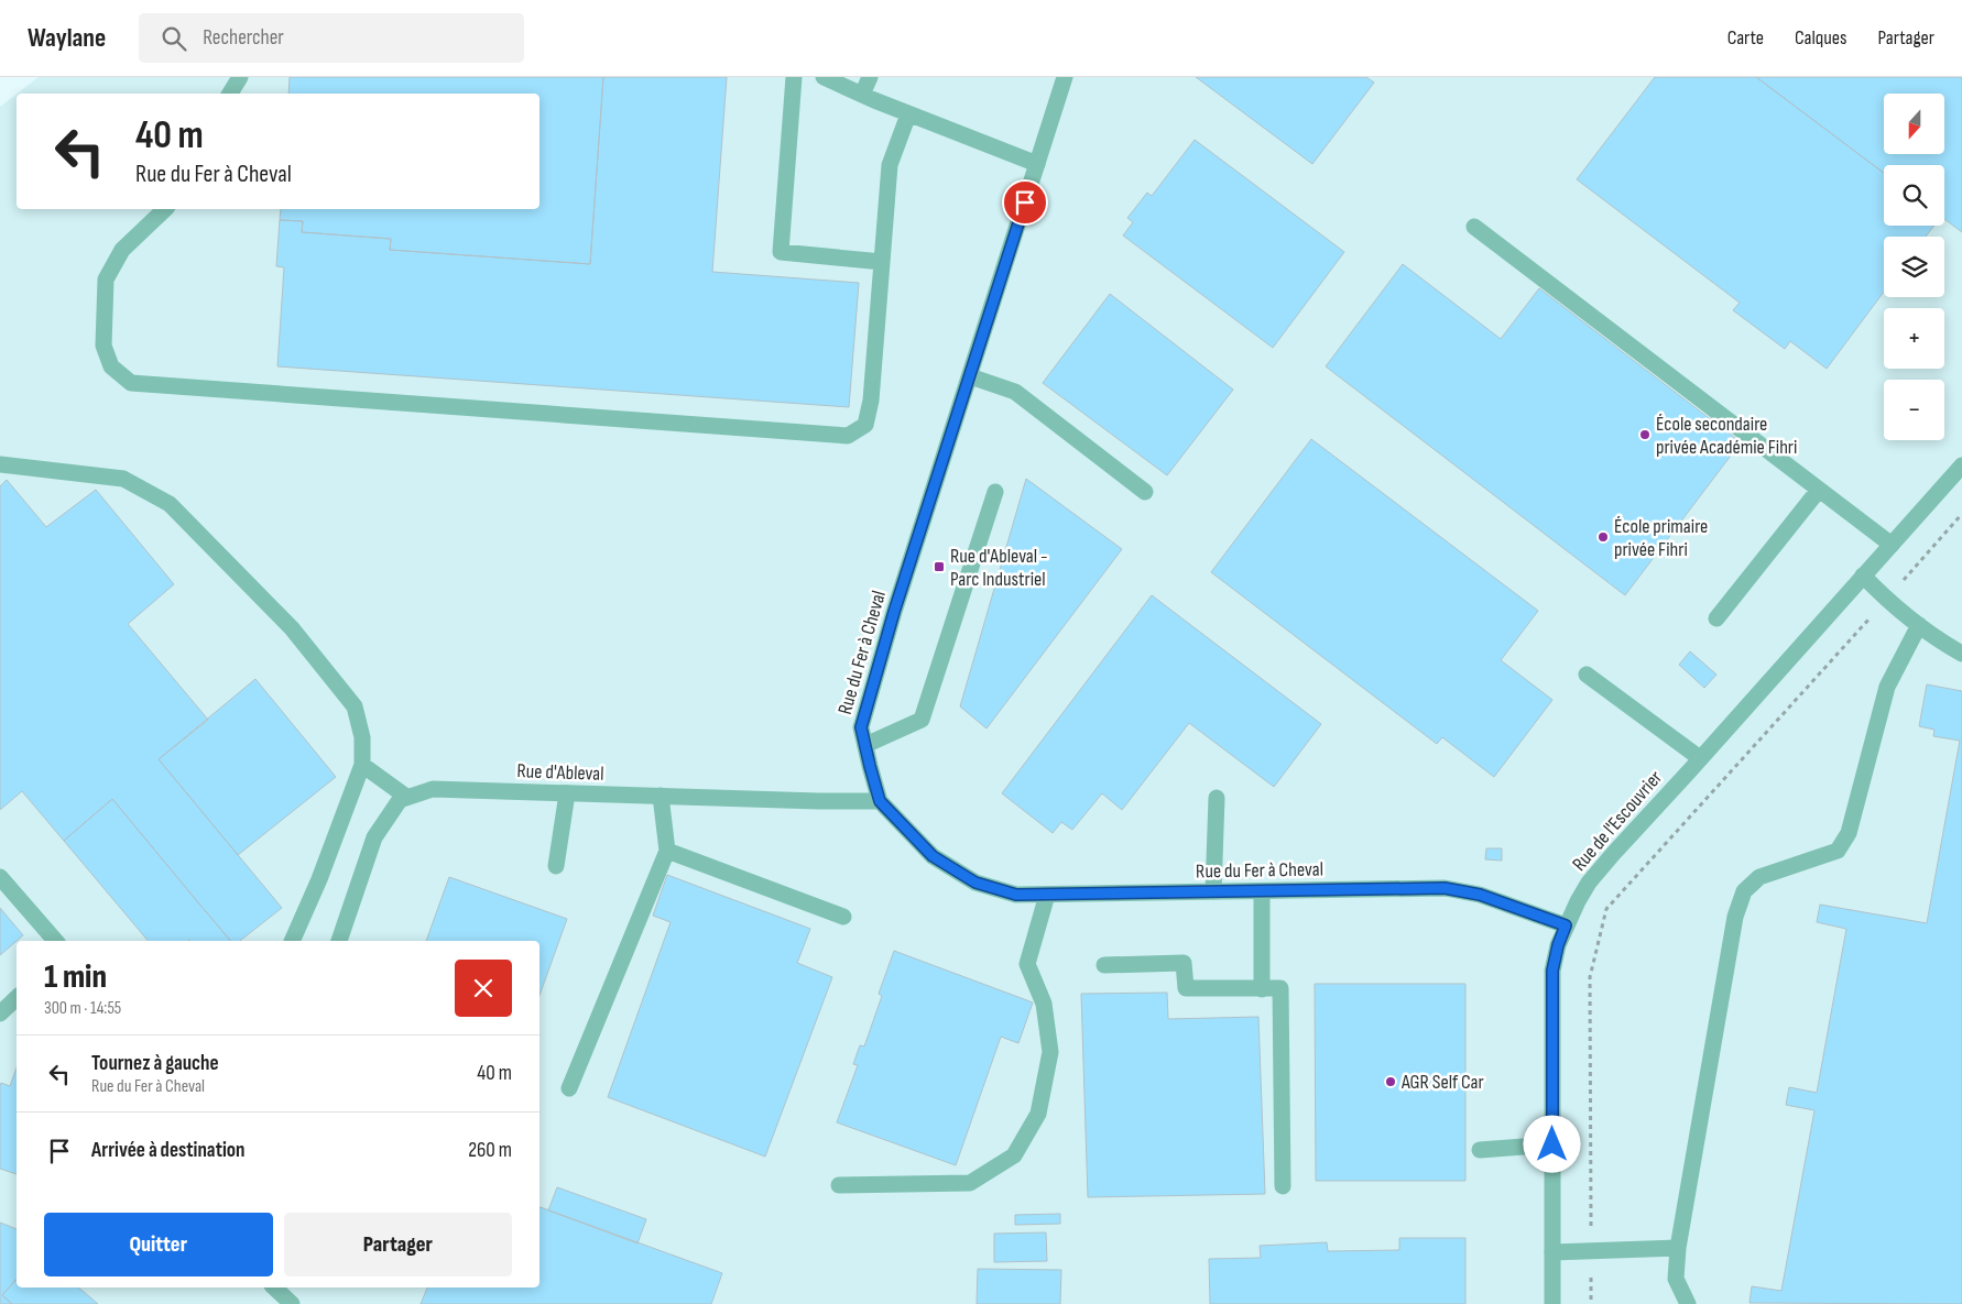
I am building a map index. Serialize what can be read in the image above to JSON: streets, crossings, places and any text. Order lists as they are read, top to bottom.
{
  "streets": {
    "street": ["Rue du Fer à Cheval", "Rue d'Ableval", "Rue de l'Escouvrier"]
  },
  "crossings": [
    ["Rue du Fer à Cheval", "Rue d'Ableval"],
    ["Rue du Fer à Cheval", "Rue de l'Escouvrier"]
  ],
  "places": {
    "other": ["École secondaire privée Académie Fihri", "École primaire privée Fihri", "AGR Self Car"],
    "transit": ["Rue d'Ableval - Parc Industriel"]
  },
  "north": "bottom",
  "page": {
    "header": "Waylane",
    "search": "Rechercher",
    "nav": ["Carte", "Calques", "Partager"],
    "map_buttons": ["+", "−"],
    "turn": ["40 m", "Rue du Fer à Cheval"],
    "heading": ["1 min", "300 m · 14:55"],
    "list": [
      {
        "name": "Tournez à gauche",
        "note": "Rue du Fer à Cheval",
        "value": "40 m"
      },
      {
        "name": "Arrivée à destination",
        "value": "260 m"
      }
    ],
    "buttons": ["Quitter", "Partager"]
  }
}
